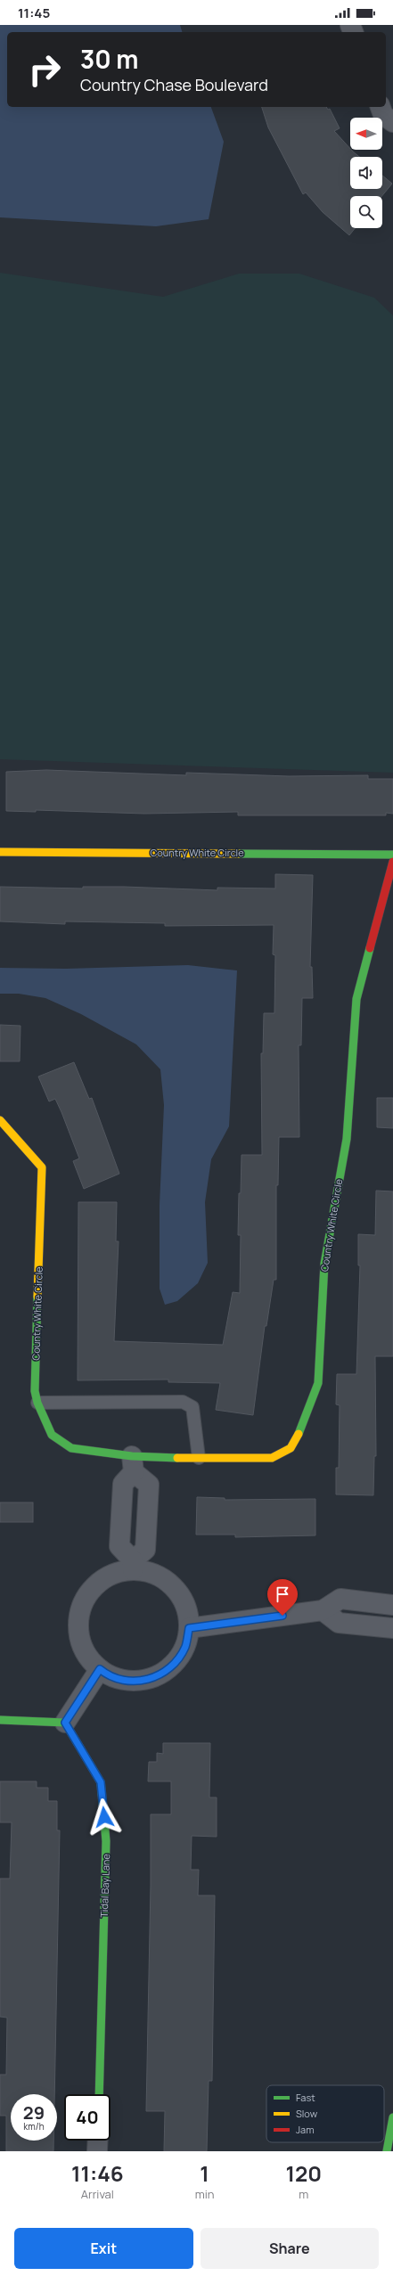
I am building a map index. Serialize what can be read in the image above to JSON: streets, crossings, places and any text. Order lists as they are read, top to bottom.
{
  "streets": {
    "street": ["Country White Circle", "Tidal Bay Lane"]
  },
  "legend": ["Fast", "Slow", "Jam"],
  "north": "left",
  "page": {
    "status": "11:45",
    "turn": ["30 m", "Country Chase Boulevard"],
    "speed": "29 km/h",
    "limit": "40",
    "eta": [
      "11:46",
      "Arrival",
      "1",
      "min",
      "120",
      "m"
    ],
    "buttons": ["Exit", "Share"]
  }
}
